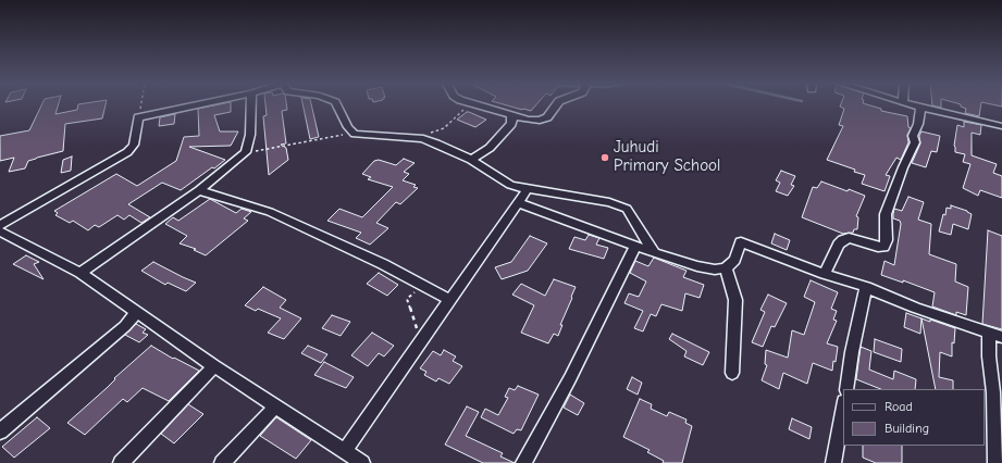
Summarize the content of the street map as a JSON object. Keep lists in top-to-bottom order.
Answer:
{
  "places": ["Juhudi Primary School"],
  "legend": ["Road", "Building"]
}
